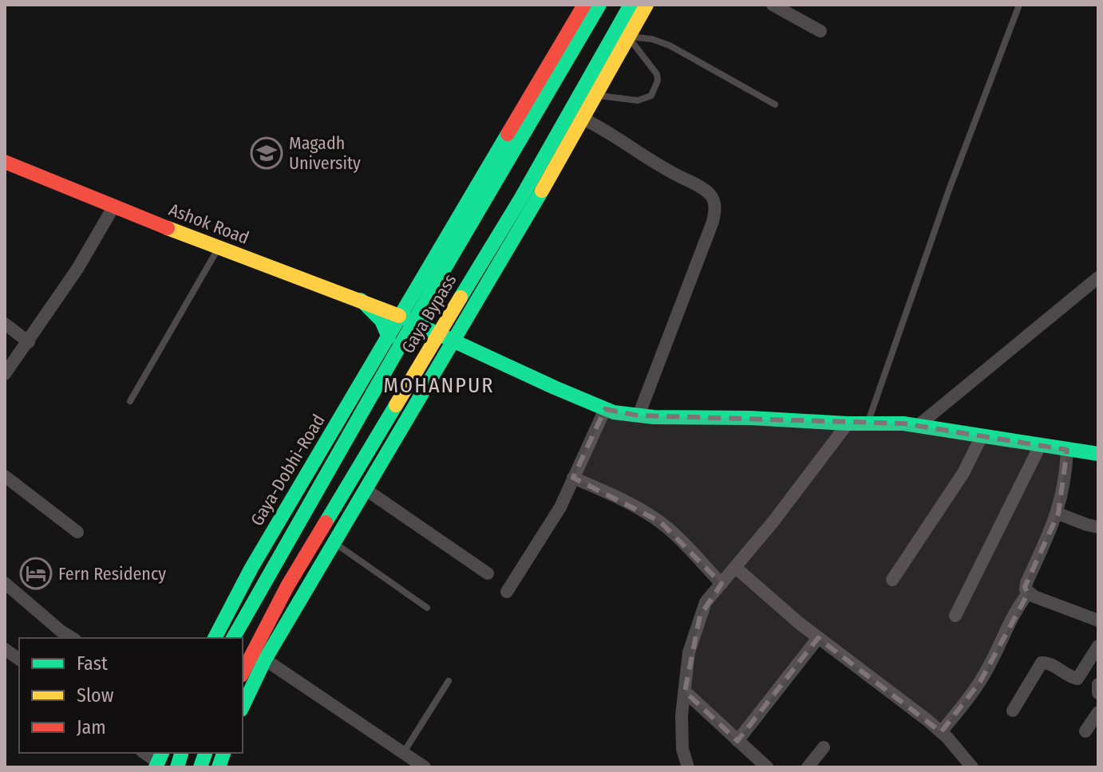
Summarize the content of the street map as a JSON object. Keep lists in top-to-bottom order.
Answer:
{
  "streets": {
    "main road": ["Ashok Road", "Gaya Bypass", "Gaya-Dobhi-Road"]
  },
  "crossings": [
    ["Ashok Road", "Gaya-Dobhi-Road"]
  ],
  "districts": ["MOHANPUR"],
  "places": {
    "school or university": ["Magadh University"],
    "hotel": ["Fern Residency"]
  },
  "legend": ["Fast", "Slow", "Jam"]
}
